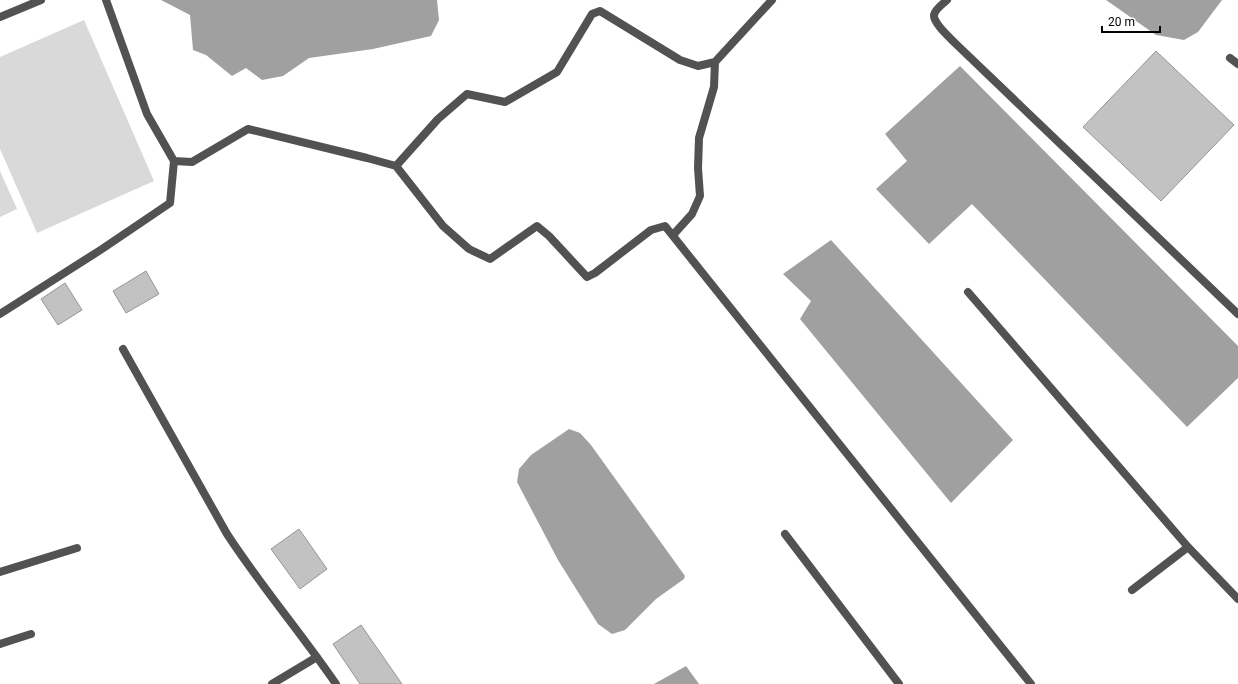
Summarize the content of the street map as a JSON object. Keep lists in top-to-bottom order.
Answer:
{
  "scale_bar": "20 m"
}
